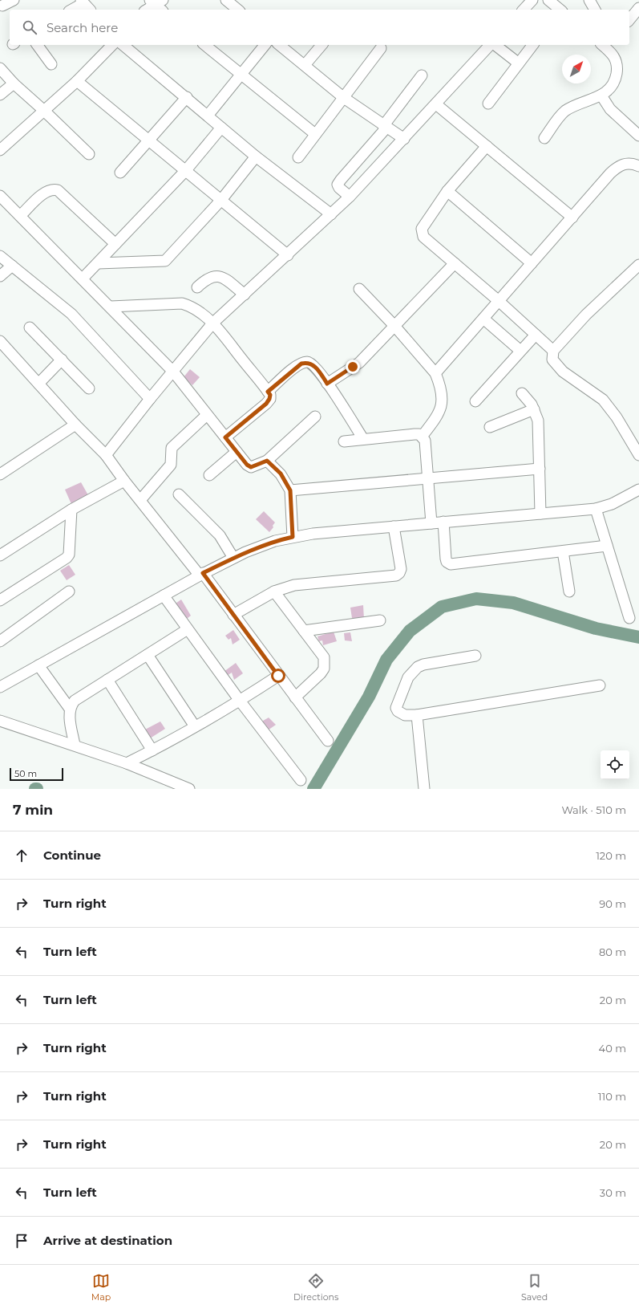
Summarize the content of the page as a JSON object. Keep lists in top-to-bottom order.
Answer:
{
  "scale_bar": "50 m",
  "north": "top right",
  "page": {
    "search": "Search here",
    "scale": "50 m",
    "heading": ["7 min", "Walk · 510 m"],
    "list": [
      ["Continue", "120 m"],
      ["Turn right", "90 m"],
      ["Turn left", "80 m"],
      ["Turn left", "20 m"],
      ["Turn right", "40 m"],
      ["Turn right", "110 m"],
      ["Turn right", "20 m"],
      ["Turn left", "30 m"],
      "Arrive at destination"
    ],
    "nav": ["Map", "Directions", "Saved"]
  }
}
